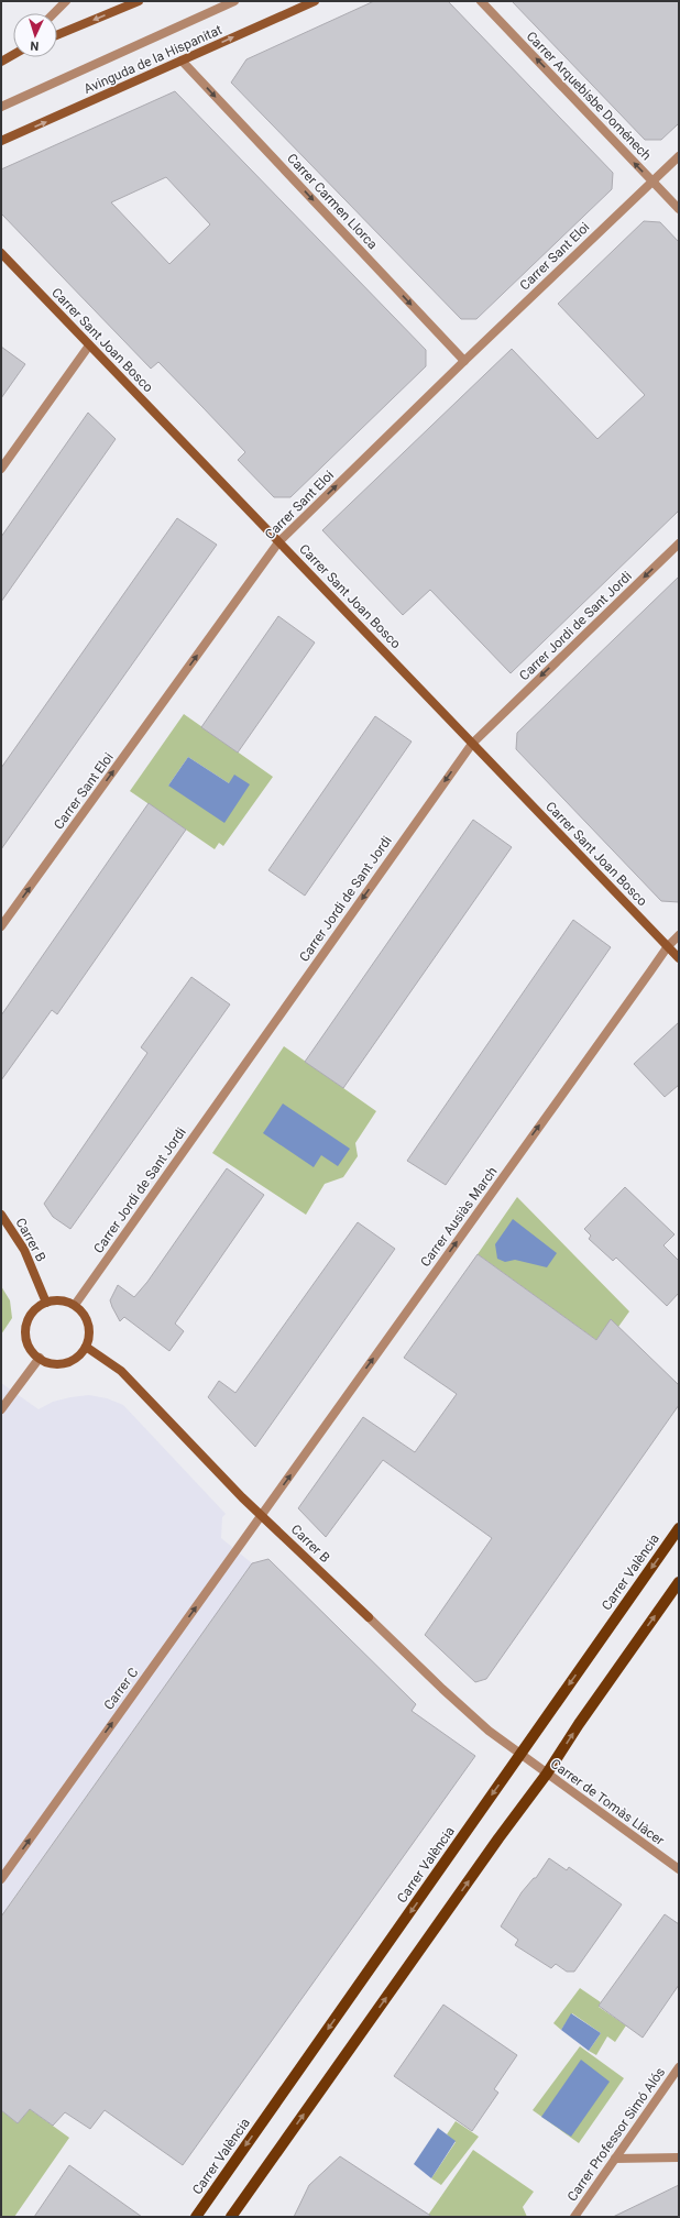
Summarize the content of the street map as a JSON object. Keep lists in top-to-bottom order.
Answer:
{
  "streets": {
    "main road": ["Carrer València"],
    "street": [
      "Avinguda de la Hispanitat",
      "Carrer Arquebisbe Doménech",
      "Carrer Carmen Llorca",
      "Carrer Sant Eloi",
      "Carrer Sant Joan Bosco",
      "Carrer Jordi de Sant Jordi",
      "Carrer Ausiàs March",
      "Carrer B",
      "Carrer C",
      "Carrer de Tomàs Llàcer",
      "Carrer Professor Simó Alós"
    ]
  },
  "crossings": [
    ["Avinguda de la Hispanitat", "Carrer Carmen Llorca"],
    ["Carrer Arquebisbe Doménech", "Carrer Sant Eloi"],
    ["Carrer Carmen Llorca", "Carrer Sant Eloi"],
    ["Carrer Sant Eloi", "Carrer Sant Joan Bosco"],
    ["Carrer Sant Joan Bosco", "Carrer Jordi de Sant Jordi"],
    ["Carrer Sant Joan Bosco", "Carrer Ausiàs March"],
    ["Carrer Jordi de Sant Jordi", "Carrer B"],
    ["Carrer Ausiàs March", "Carrer B"],
    ["Carrer Ausiàs March", "Carrer C"],
    ["Carrer B", "Carrer València"],
    ["Carrer B", "Carrer C"],
    ["Carrer B", "Carrer de Tomàs Llàcer"],
    ["Carrer València", "Carrer de Tomàs Llàcer"]
  ],
  "one_way": [
    "Carrer Arquebisbe Doménech",
    "Carrer Carmen Llorca",
    "Carrer Sant Eloi",
    "Carrer Jordi de Sant Jordi",
    "Carrer Ausiàs March",
    "Carrer C"
  ],
  "north": "bottom"
}
